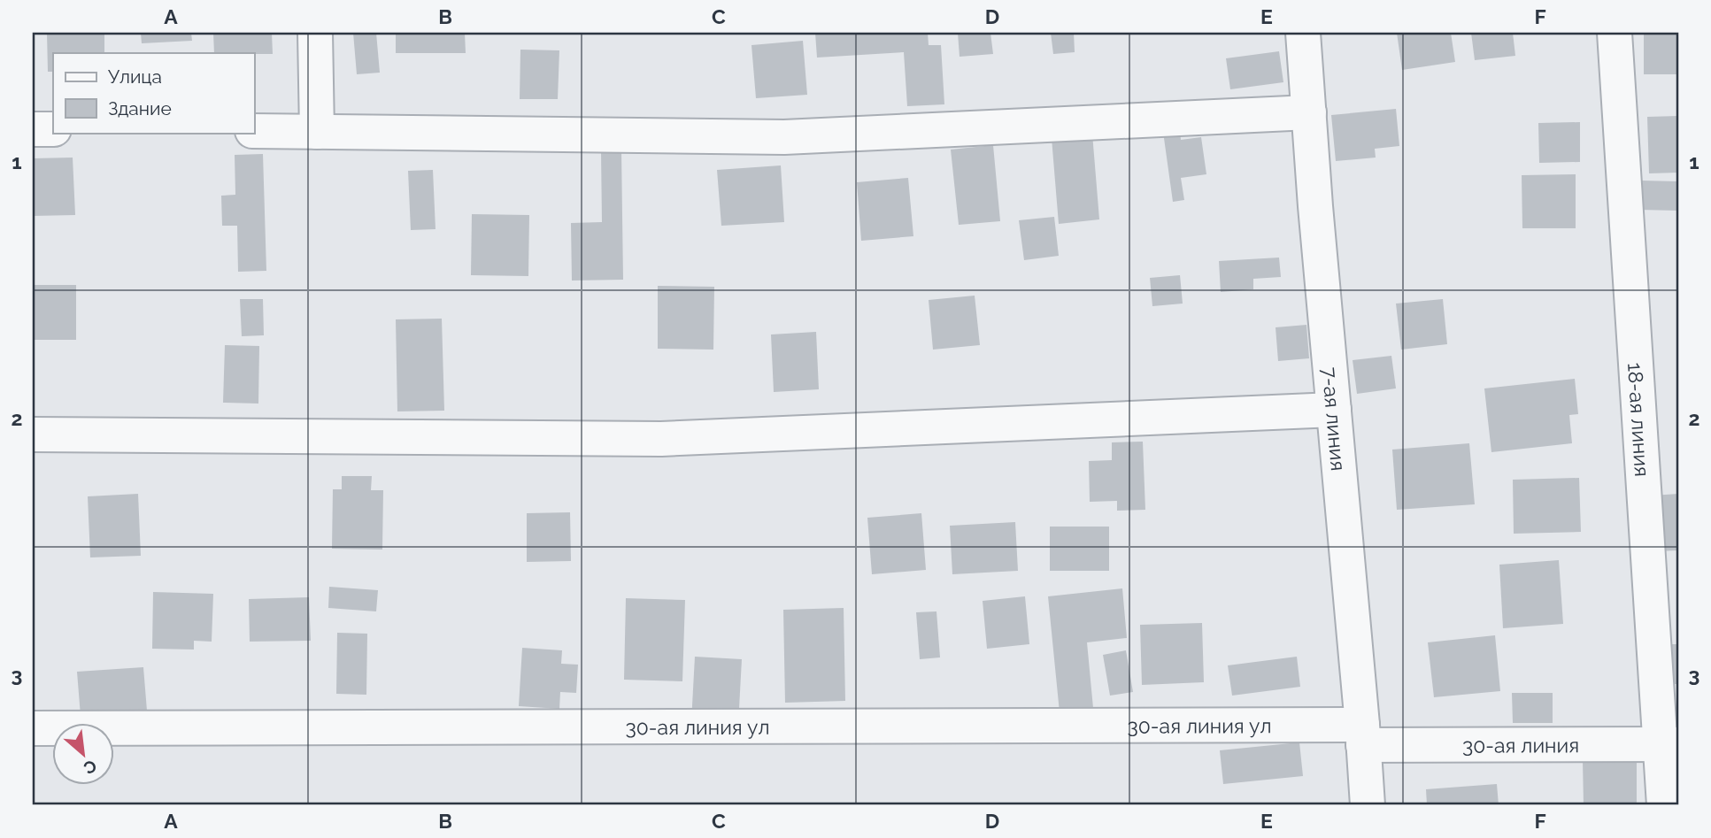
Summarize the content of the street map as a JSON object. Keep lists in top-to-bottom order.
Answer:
{
  "streets": {
    "street": [
      "7-ая линия",
      "18-ая линия",
      "30-ая линия ул",
      "30-ая линия"
    ]
  },
  "crossings": [
    ["7-ая линия", "30-ая линия ул"],
    ["7-ая линия", "30-ая линия"],
    ["18-ая линия", "30-ая линия"],
    ["30-ая линия ул", "30-ая линия"]
  ],
  "legend": ["Улица", "Здание"],
  "north": "bottom right",
  "grid": {
    "columns": [
      "A",
      "B",
      "C",
      "D",
      "E",
      "F"
    ],
    "rows": ["1", "2", "3"]
  }
}
